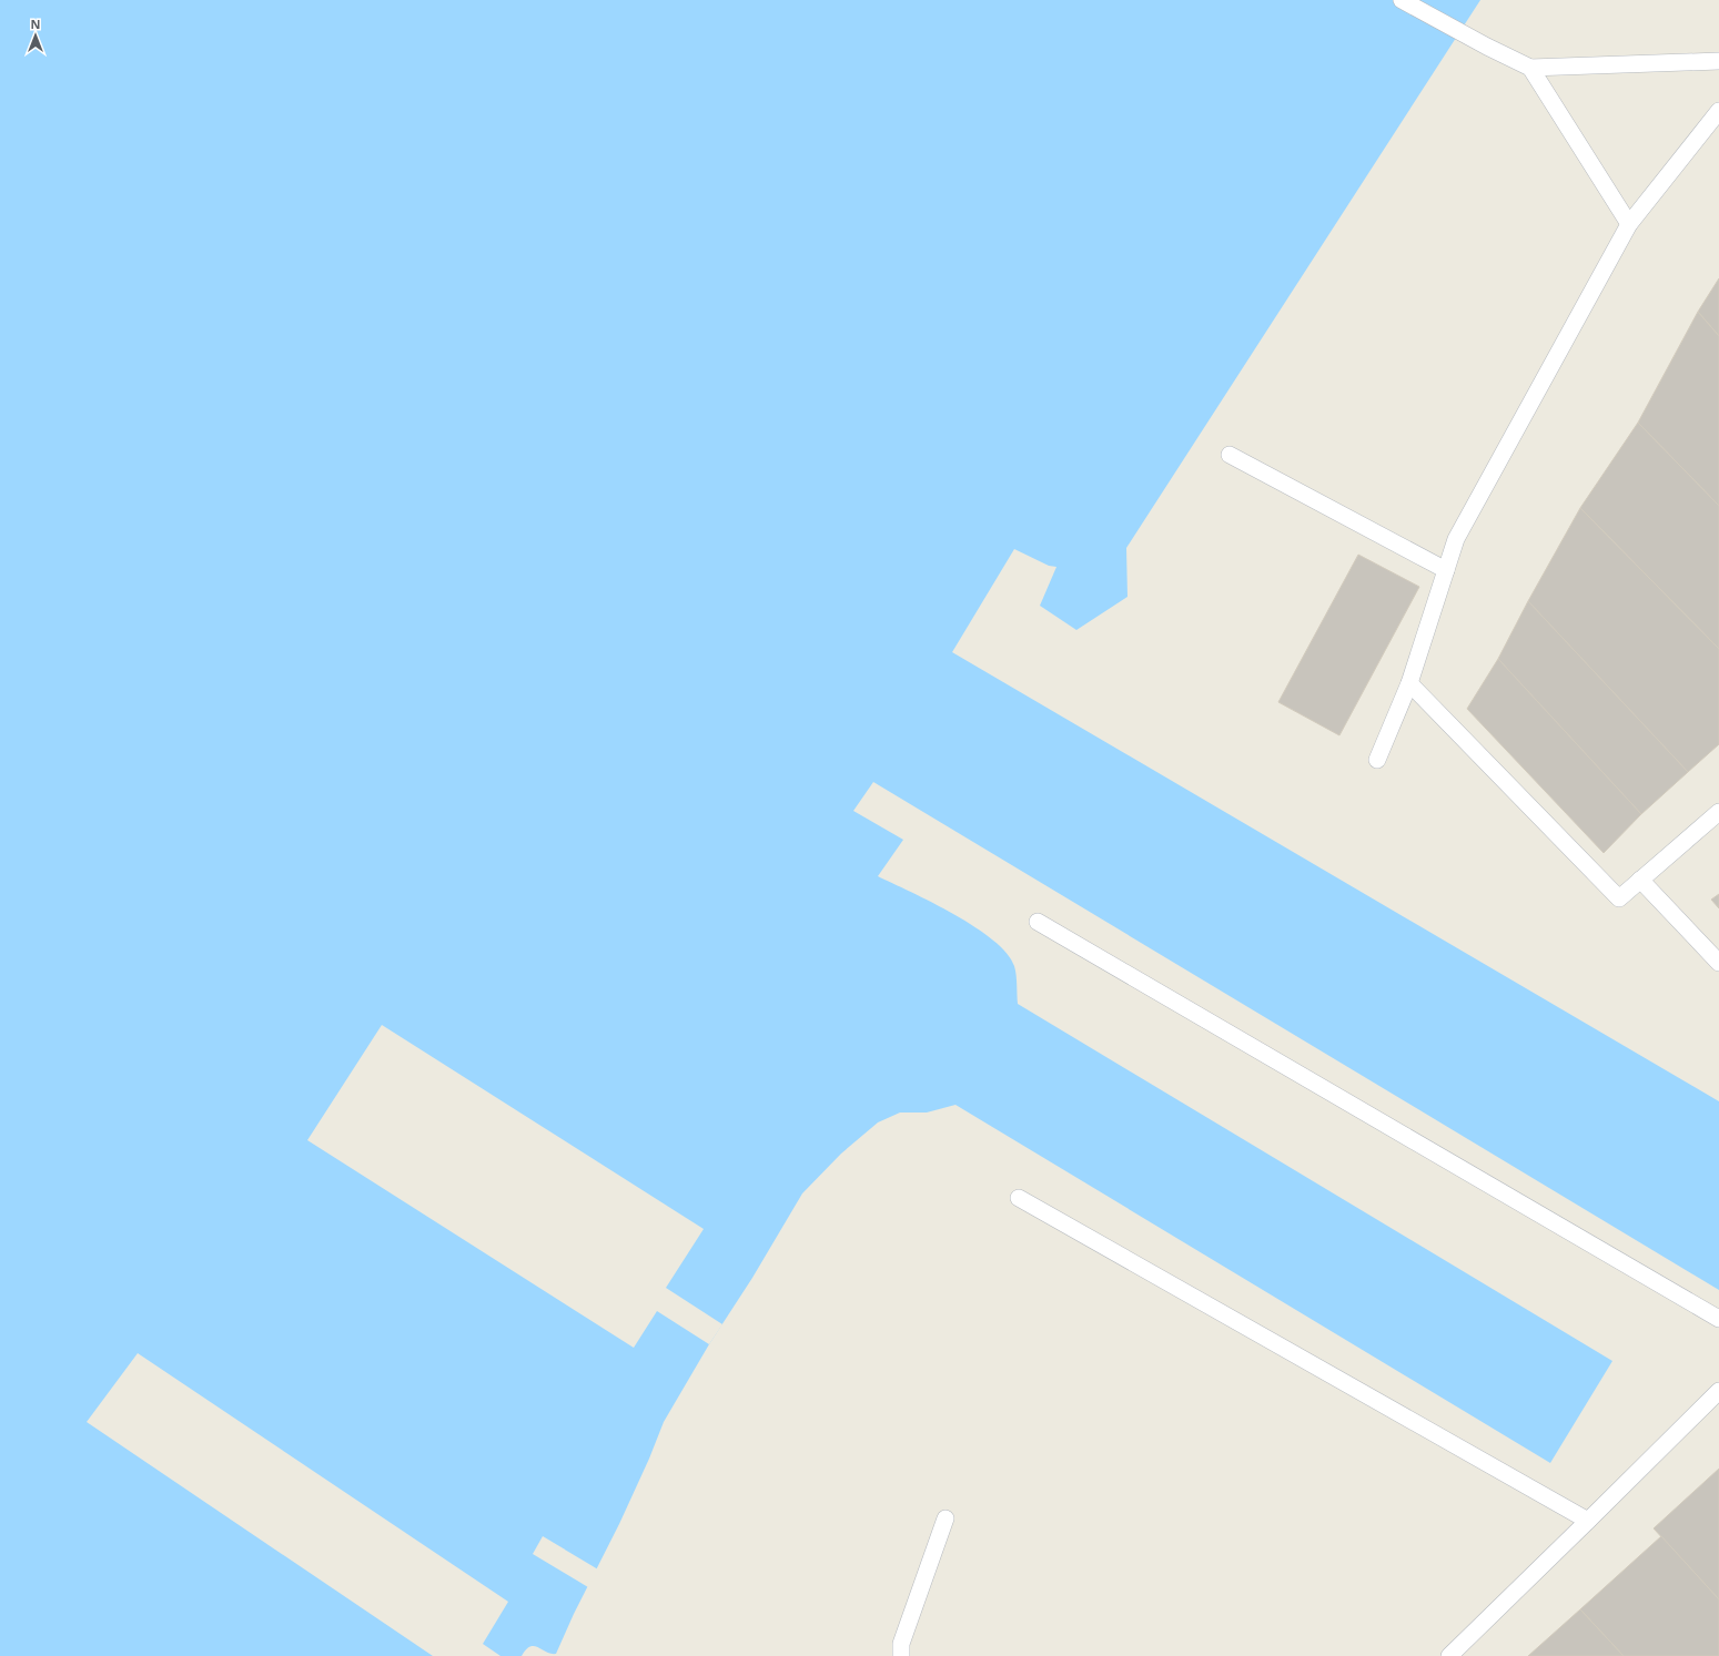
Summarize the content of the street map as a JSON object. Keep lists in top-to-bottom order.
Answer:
{
  "north": "top"
}
